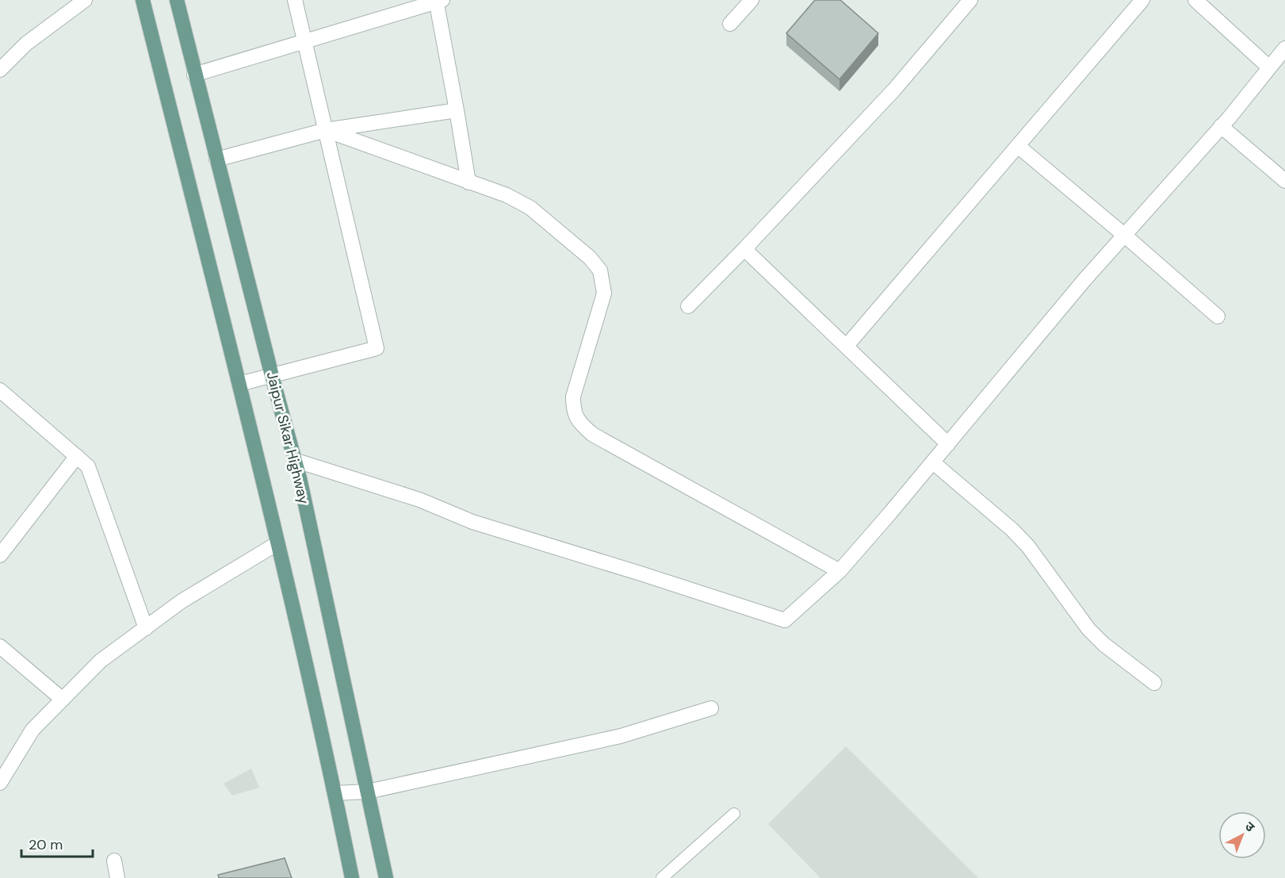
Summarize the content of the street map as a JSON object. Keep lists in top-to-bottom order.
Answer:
{
  "streets": {
    "main road": ["Jaipur Sikar Highway"]
  },
  "scale_bar": "20 m",
  "north": "top right"
}
